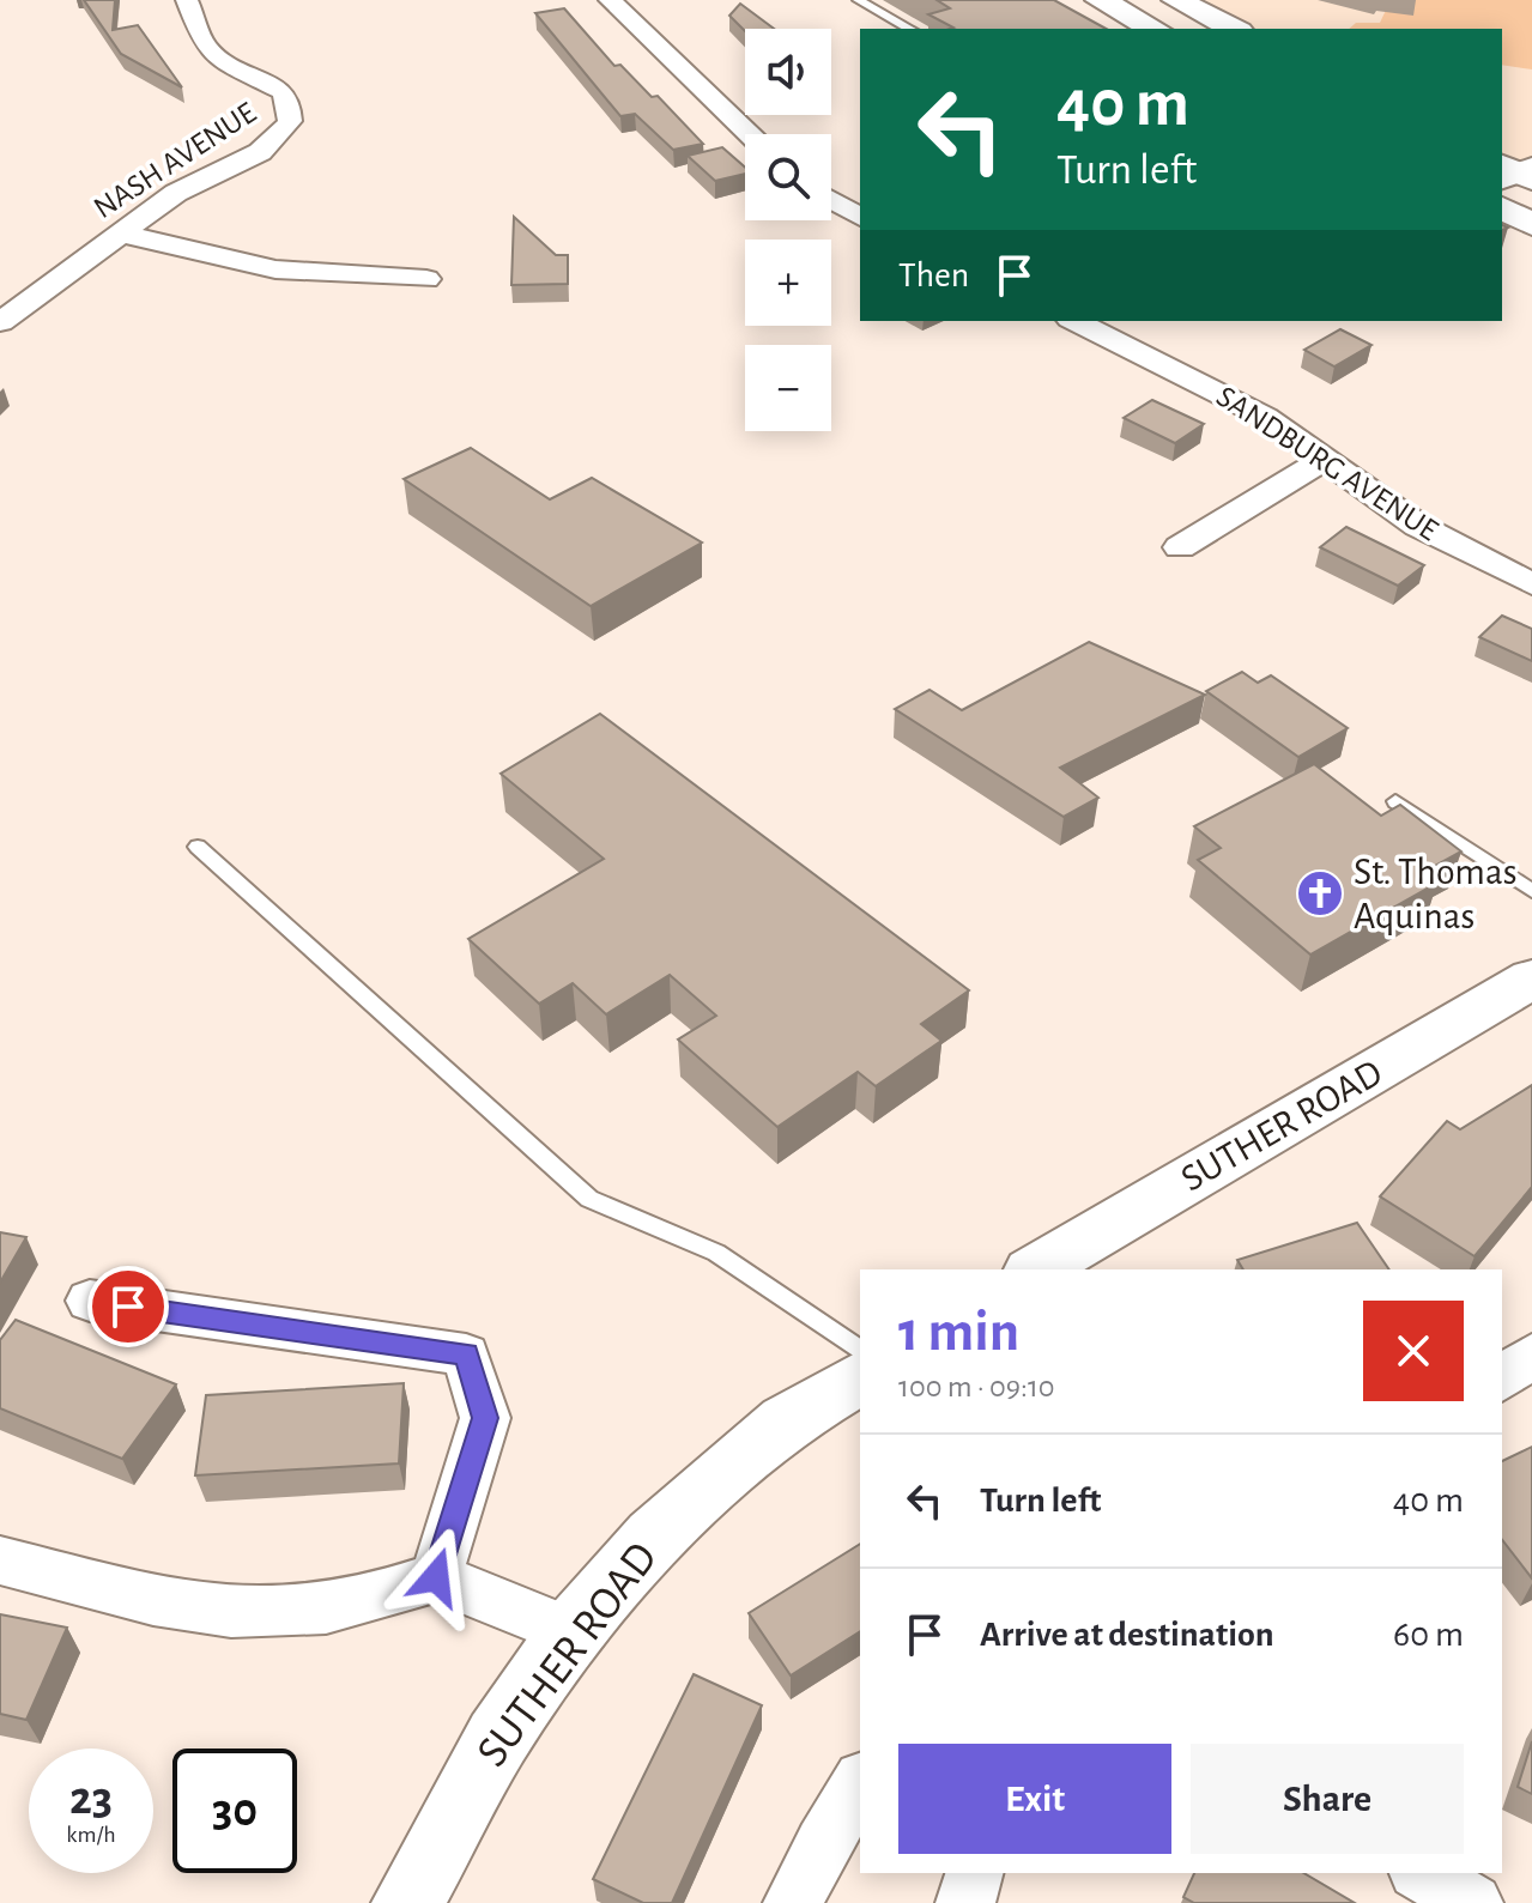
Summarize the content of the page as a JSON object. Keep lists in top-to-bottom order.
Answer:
{
  "streets": {
    "street": ["NASH AVENUE", "SANDBURG AVENUE", "SUTHER ROAD"]
  },
  "places": {
    "church": ["St. Thomas Aquinas"]
  },
  "page": {
    "map_buttons": ["+", "−"],
    "turn": ["40 m", "Turn left"],
    "then": "Then",
    "heading": ["1 min", "100 m · 09:10"],
    "list": [
      {
        "name": "Turn left",
        "value": "40 m"
      },
      {
        "name": "Arrive at destination",
        "value": "60 m"
      }
    ],
    "buttons": ["Exit", "Share"],
    "speed": "23 km/h",
    "limit": "30"
  }
}
